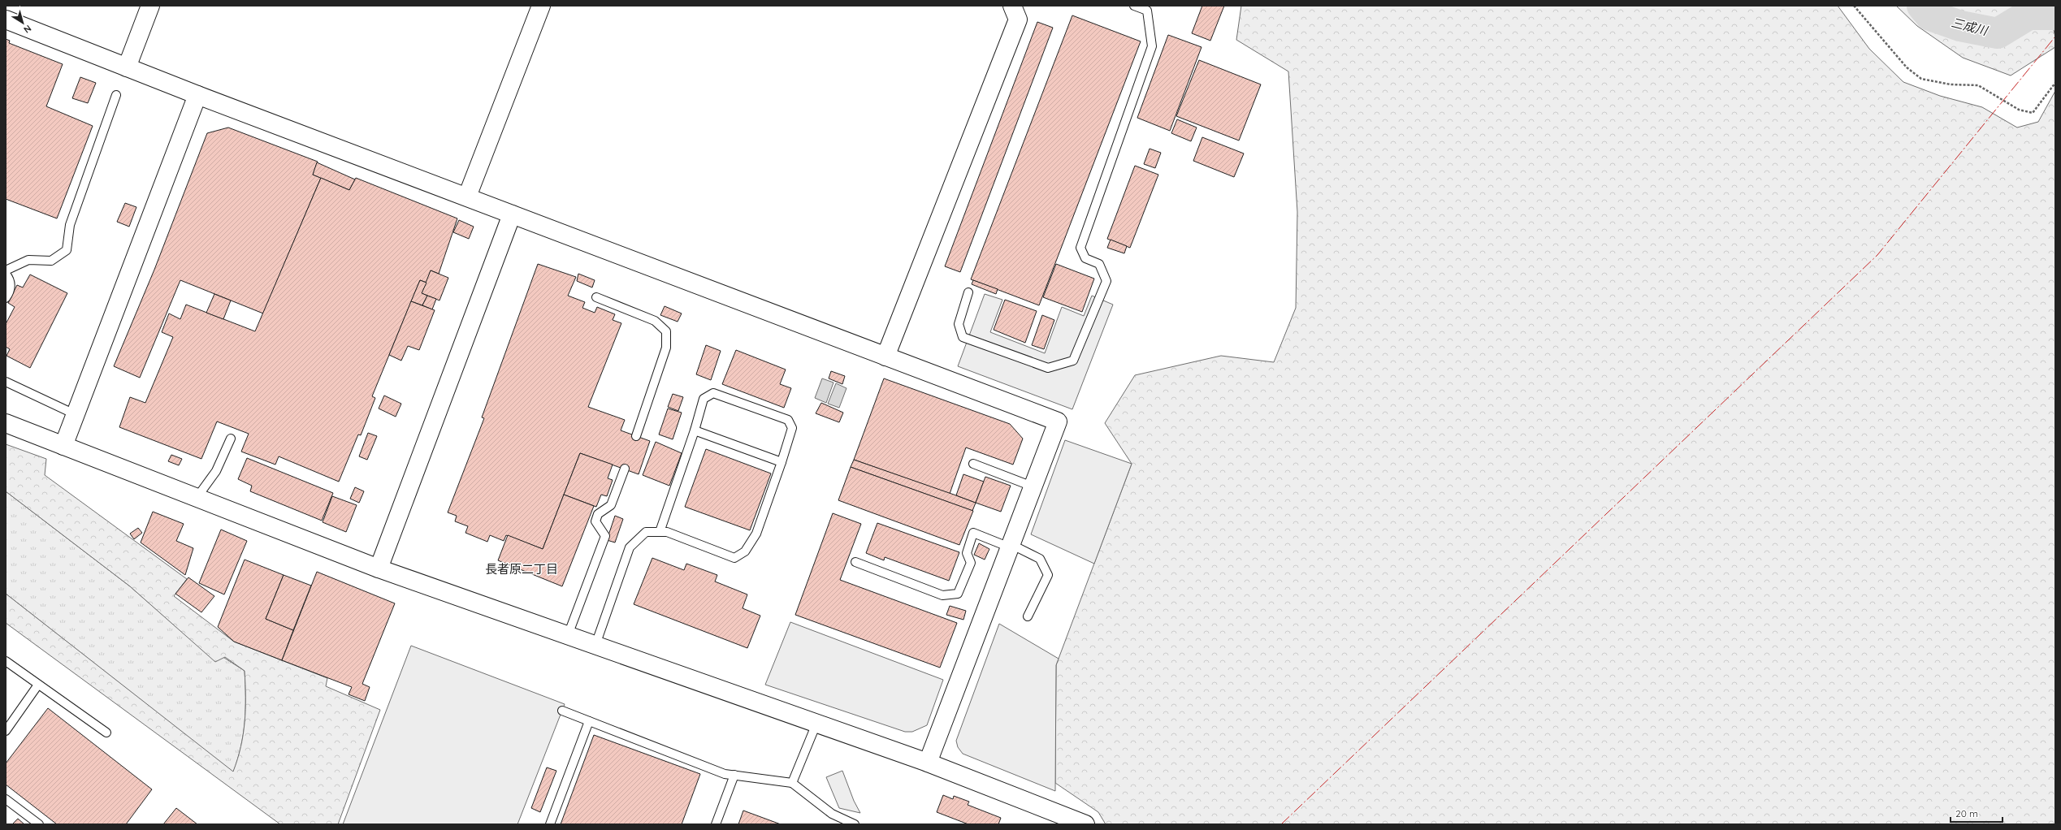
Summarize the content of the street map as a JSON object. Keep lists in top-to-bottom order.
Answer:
{
  "districts": ["長者原二丁目"],
  "water": ["三成川"],
  "scale_bar": "20 m",
  "north": "bottom right"
}
